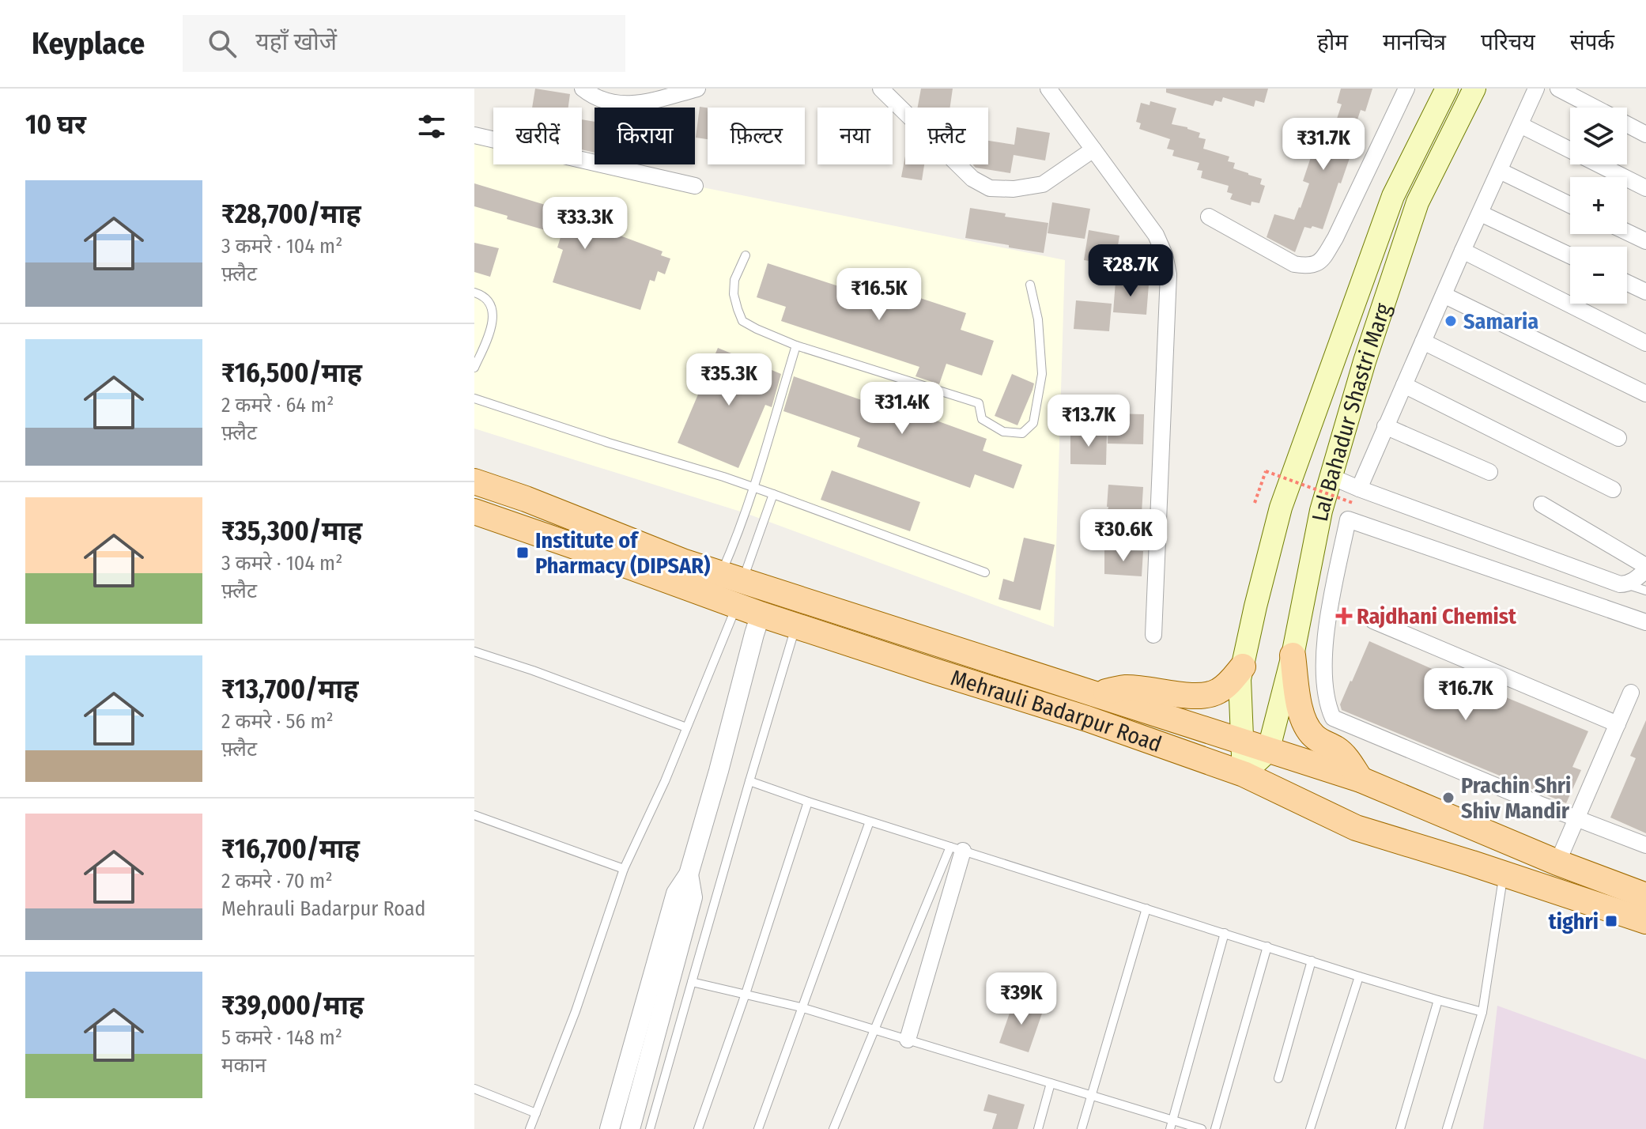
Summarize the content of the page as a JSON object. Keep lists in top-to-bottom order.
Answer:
{
  "streets": {
    "main road": ["Lal Bahadur Shastri Marg", "Mehrauli Badarpur Road"]
  },
  "crossings": [
    ["Lal Bahadur Shastri Marg", "Mehrauli Badarpur Road"]
  ],
  "places": {
    "other": ["Samaria", "Prachin Shri Shiv Mandir"],
    "transit": ["Institute of Pharmacy (DIPSAR)", "tighri"],
    "health": ["Rajdhani Chemist"]
  },
  "page": {
    "header": "Keyplace",
    "search": "यहाँ खोजें",
    "nav": [
      "होम",
      "मानचित्र",
      "परिचय",
      "संपर्क"
    ],
    "heading": "10 घर",
    "map_buttons": ["+", "−"],
    "chip": [
      "खरीदें",
      "किराया",
      "फ़िल्टर",
      "नया",
      "फ़्लैट"
    ],
    "price": [
      "₹31.7K",
      "₹33.3K",
      "₹28.7K",
      "₹16.5K",
      "₹35.3K",
      "₹31.4K",
      "₹13.7K",
      "₹30.6K",
      "₹16.7K",
      "₹39K"
    ],
    "list": [
      {
        "name": "₹28,700/माह",
        "note": "3 कमरे · 104 m² · फ़्लैट"
      },
      {
        "name": "₹16,500/माह",
        "note": "2 कमरे · 64 m² · फ़्लैट"
      },
      {
        "name": "₹35,300/माह",
        "note": "3 कमरे · 104 m² · फ़्लैट"
      },
      {
        "name": "₹13,700/माह",
        "note": "2 कमरे · 56 m² · फ़्लैट"
      },
      {
        "name": "₹16,700/माह",
        "note": "2 कमरे · 70 m² · Mehrauli Badarpur Road"
      },
      {
        "name": "₹39,000/माह",
        "note": "5 कमरे · 148 m² · मकान"
      }
    ]
  }
}
